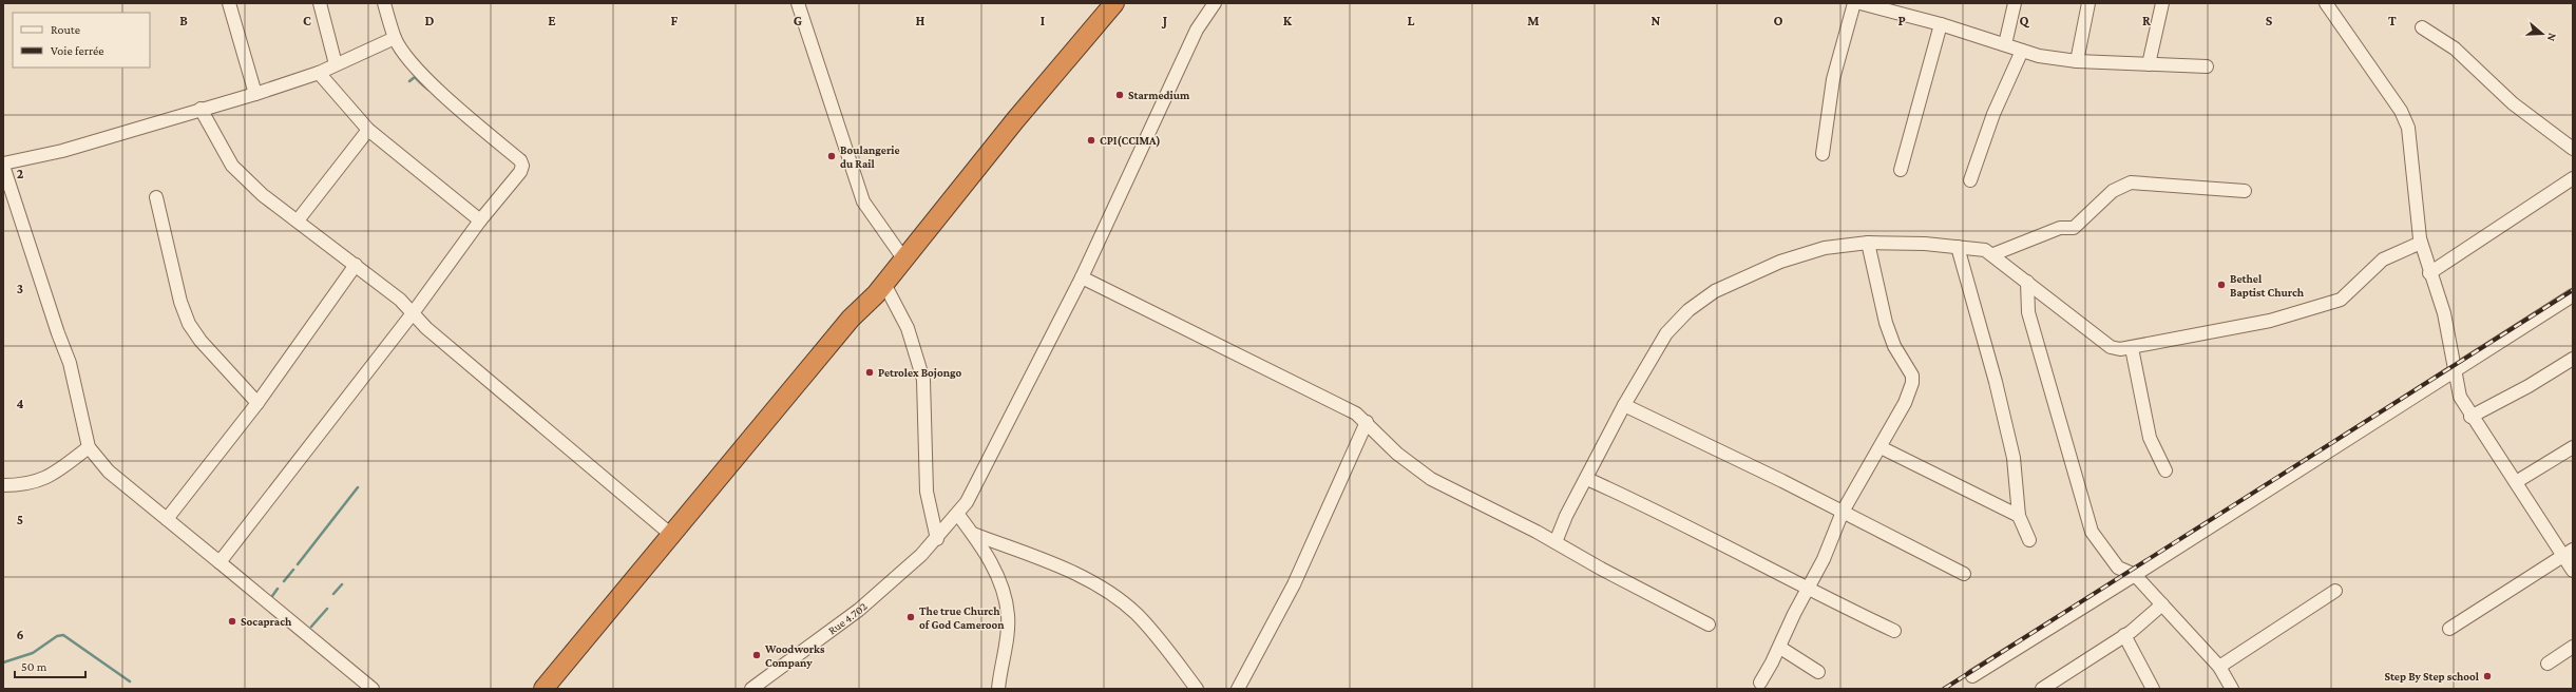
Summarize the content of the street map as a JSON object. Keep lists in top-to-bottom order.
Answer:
{
  "streets": {
    "street": ["Rue 4.702"]
  },
  "places": [
    "Starmedium",
    "CPI(CCIMA)",
    "Boulangerie du Rail",
    "Bethel Baptist Church",
    "Petrolex Bojongo",
    "The true Church of God Cameroon",
    "Socaprach",
    "Woodworks Company",
    "Step By Step school"
  ],
  "legend": ["Route", "Voie ferrée"],
  "scale_bar": "50 m",
  "north": "right",
  "grid": {
    "columns": [
      "B",
      "C",
      "D",
      "E",
      "F",
      "G",
      "H",
      "I",
      "J",
      "K",
      "L",
      "M",
      "N",
      "O",
      "P",
      "Q",
      "R",
      "S",
      "T"
    ],
    "rows": [
      "2",
      "3",
      "4",
      "5",
      "6"
    ]
  }
}
